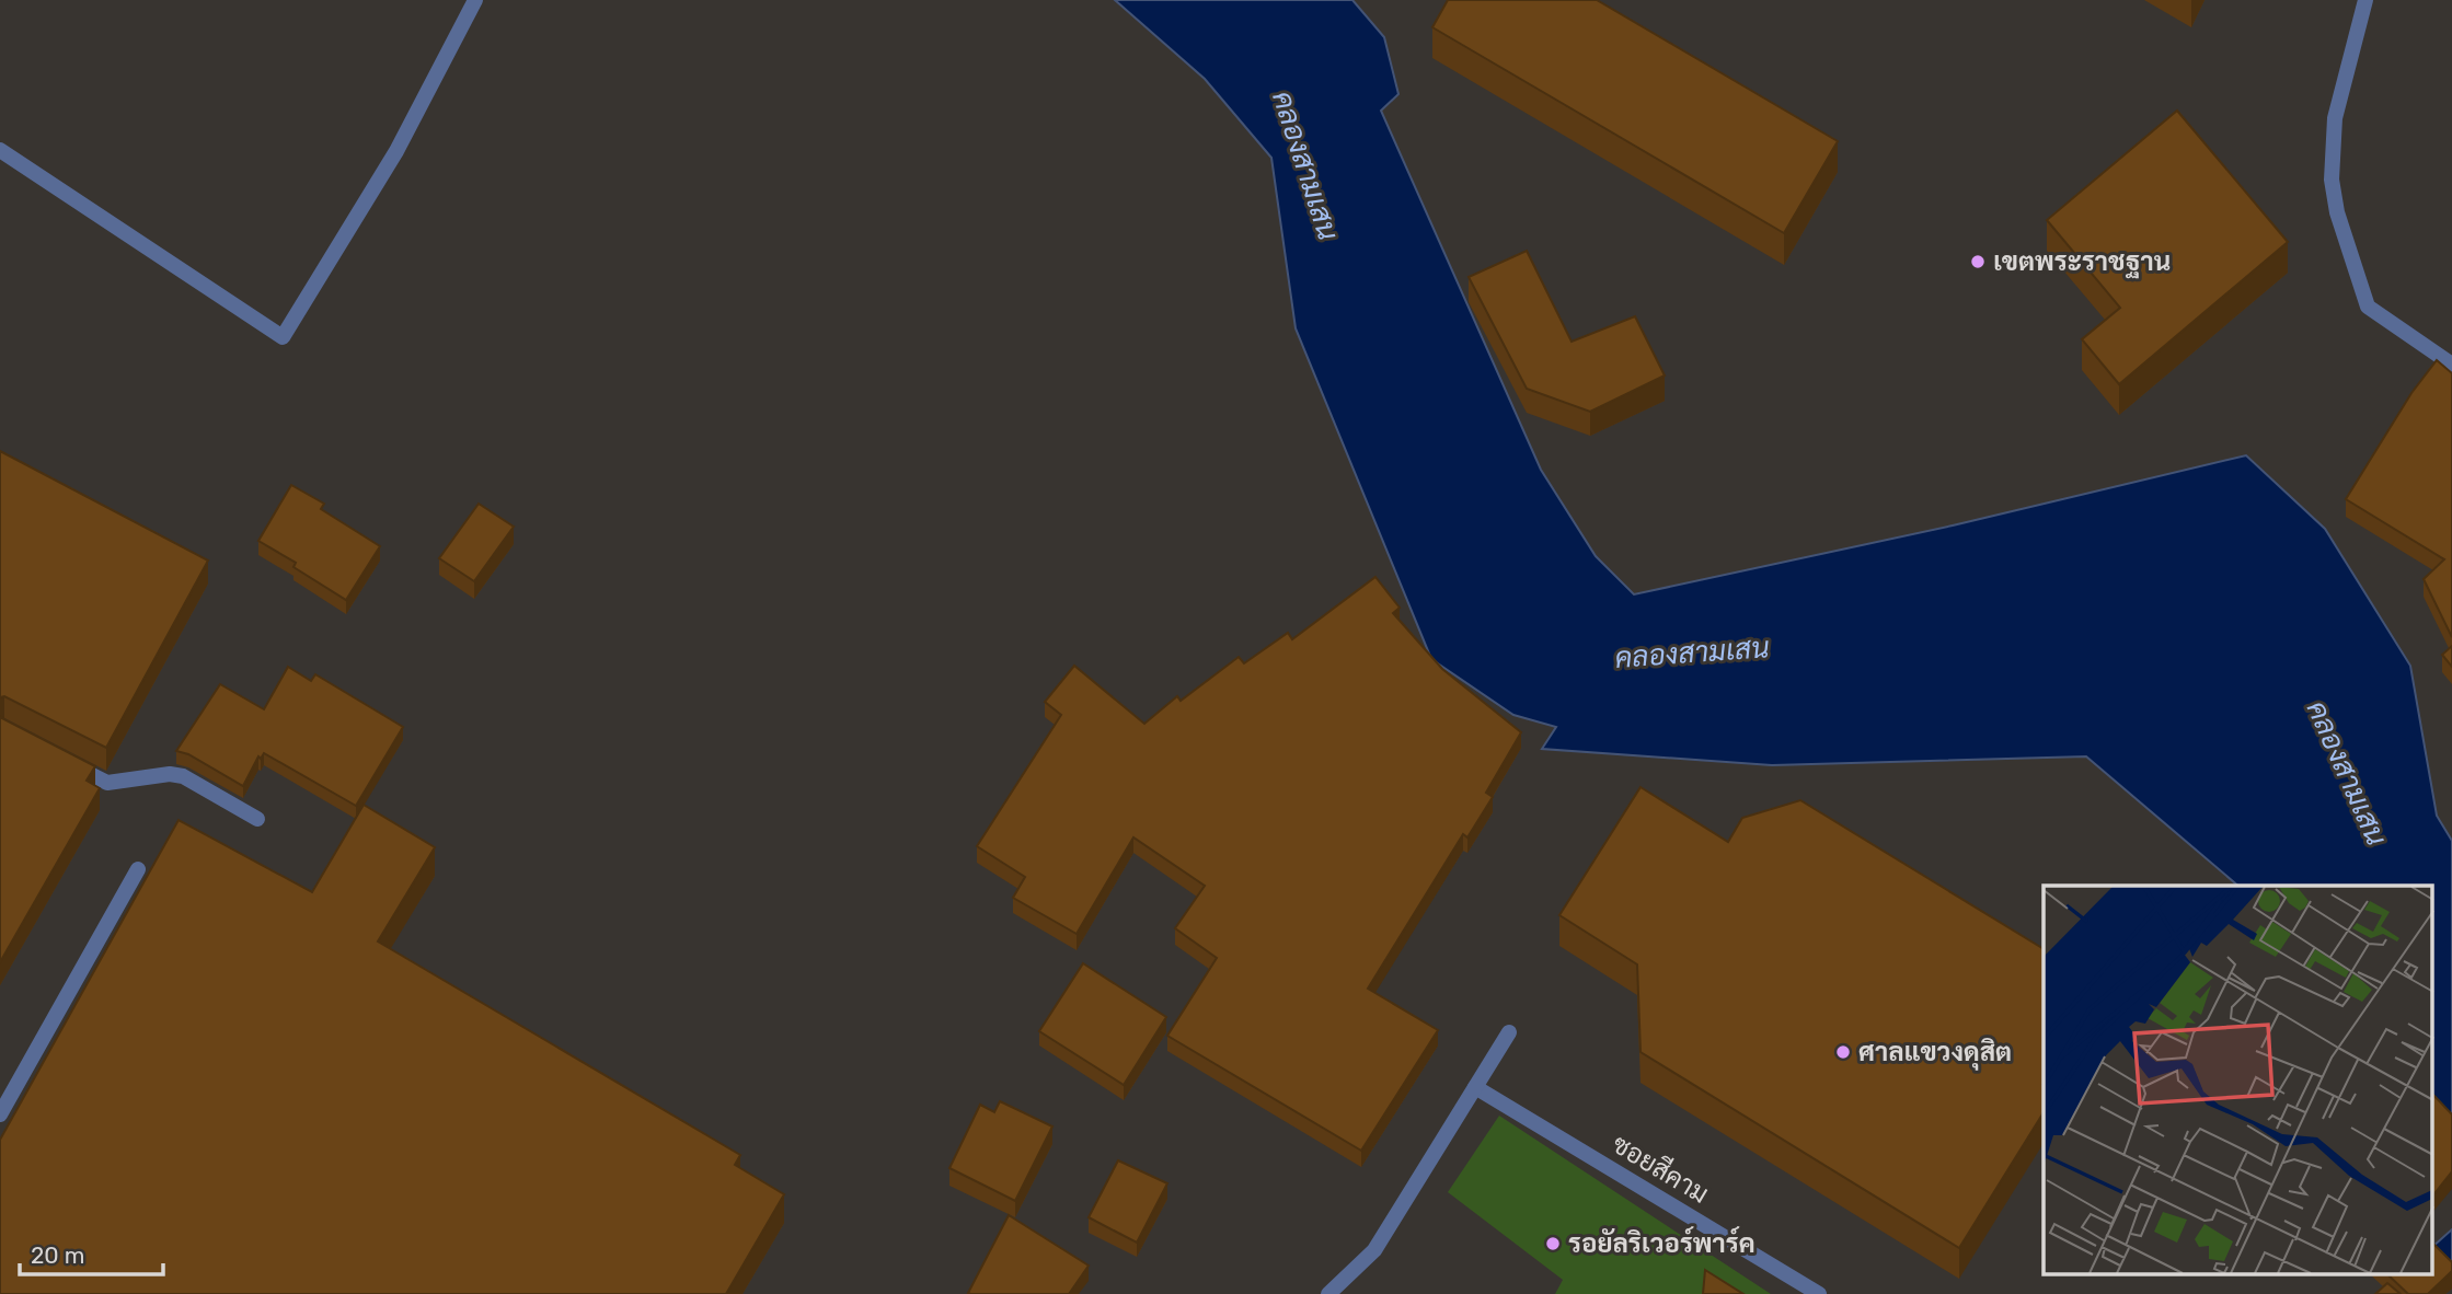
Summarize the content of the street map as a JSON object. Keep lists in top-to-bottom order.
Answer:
{
  "streets": {
    "street": ["ซอยสีคาม"]
  },
  "water": ["คลองสามเสน"],
  "places": ["เขตพระราชฐาน", "ศาลแขวงดุสิต", "รอยัลริเวอร์พาร์ค"],
  "scale_bar": "20 m"
}
